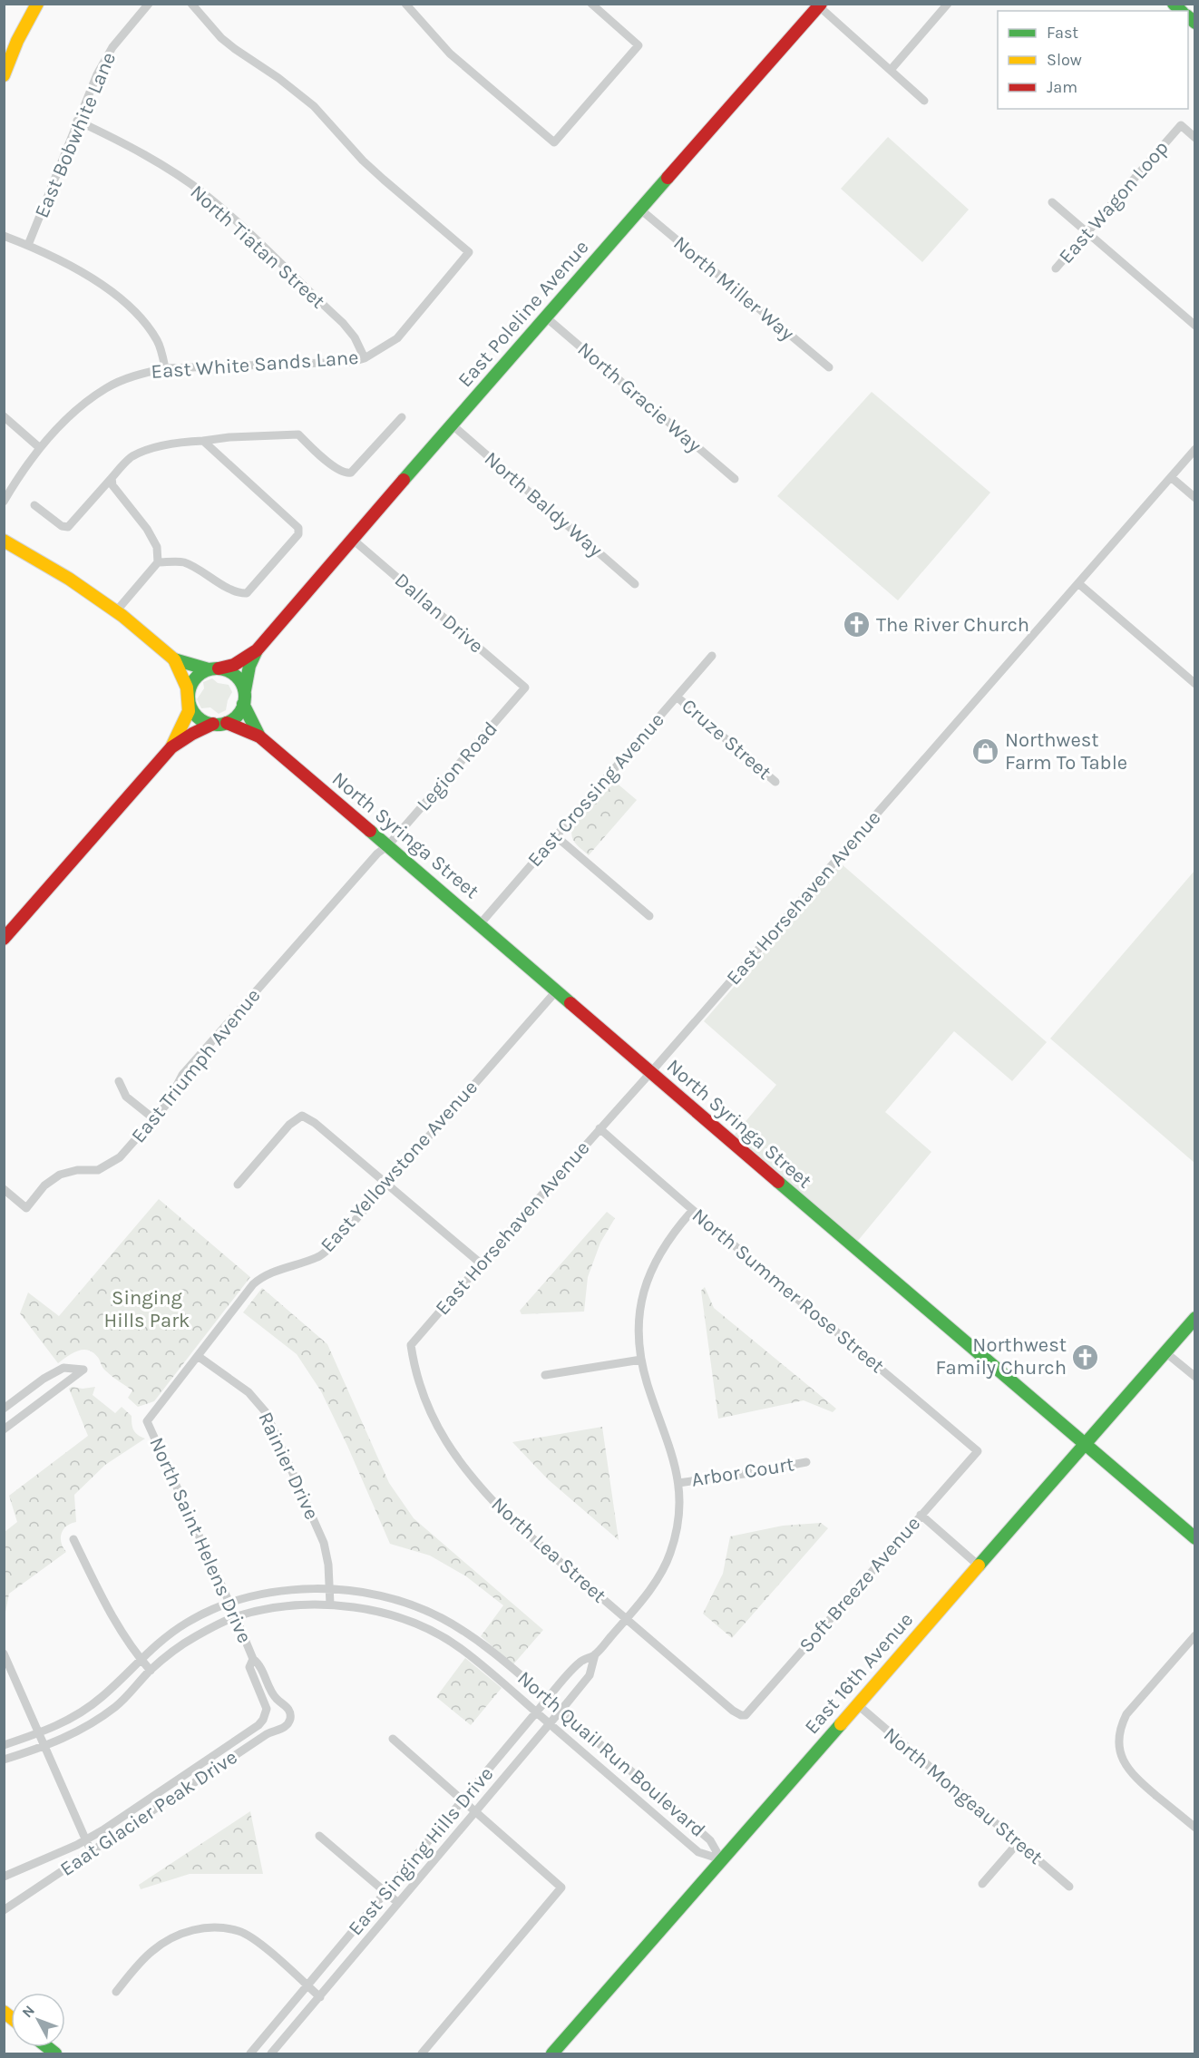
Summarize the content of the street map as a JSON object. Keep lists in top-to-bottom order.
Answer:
{
  "streets": {
    "street": [
      "East Bobwhite Lane",
      "East Wagon Loop",
      "North Tiatan Street",
      "North Miller Way",
      "East Poleline Avenue",
      "East White Sands Lane",
      "North Gracie Way",
      "North Baldy Way",
      "Dallan Drive",
      "Cruze Street",
      "Legion Road",
      "East Crossing Avenue",
      "North Syringa Street",
      "East Horsehaven Avenue",
      "East Triumph Avenue",
      "East Yellowstone Avenue",
      "North Summer Rose Street",
      "Rainier Drive",
      "Arbor Court",
      "North Saint Helens Drive",
      "North Lea Street",
      "Soft Breeze Avenue",
      "East 16th Avenue",
      "North Quail Run Boulevard",
      "North Mongeau Street",
      "Eaat Glacier Peak Drive",
      "East Singing Hills Drive"
    ]
  },
  "crossings": [
    ["East Bobwhite Lane", "North Tiatan Street"],
    ["North Tiatan Street", "East White Sands Lane"],
    ["North Miller Way", "East Poleline Avenue"],
    ["East Poleline Avenue", "North Gracie Way"],
    ["East Poleline Avenue", "North Baldy Way"],
    ["East Poleline Avenue", "Dallan Drive"],
    ["East Poleline Avenue", "North Syringa Street"],
    ["Dallan Drive", "Legion Road"],
    ["Cruze Street", "East Crossing Avenue"],
    ["Legion Road", "North Syringa Street"],
    ["Legion Road", "East Triumph Avenue"],
    ["East Crossing Avenue", "North Syringa Street"],
    ["North Syringa Street", "East Horsehaven Avenue"],
    ["North Syringa Street", "East Triumph Avenue"],
    ["North Syringa Street", "East Yellowstone Avenue"],
    ["North Syringa Street", "East 16th Avenue"],
    ["East Horsehaven Avenue", "North Summer Rose Street"],
    ["East Horsehaven Avenue", "North Lea Street"],
    ["East Yellowstone Avenue", "Rainier Drive"],
    ["East Yellowstone Avenue", "North Saint Helens Drive"],
    ["North Summer Rose Street", "Soft Breeze Avenue"],
    ["North Summer Rose Street", "East Singing Hills Drive"],
    ["Rainier Drive", "North Quail Run Boulevard"],
    ["Arbor Court", "East Singing Hills Drive"],
    ["North Saint Helens Drive", "North Quail Run Boulevard"],
    ["North Saint Helens Drive", "Eaat Glacier Peak Drive"],
    ["North Lea Street", "Soft Breeze Avenue"],
    ["North Lea Street", "East Singing Hills Drive"],
    ["East 16th Avenue", "North Quail Run Boulevard"],
    ["East 16th Avenue", "North Mongeau Street"],
    ["North Quail Run Boulevard", "East Singing Hills Drive"]
  ],
  "parks": ["Singing Hills Park"],
  "places": {
    "church": ["The River Church", "Northwest Family Church"],
    "shop": ["Northwest Farm To Table"]
  },
  "legend": ["Fast", "Slow", "Jam"],
  "north": "top left"
}
